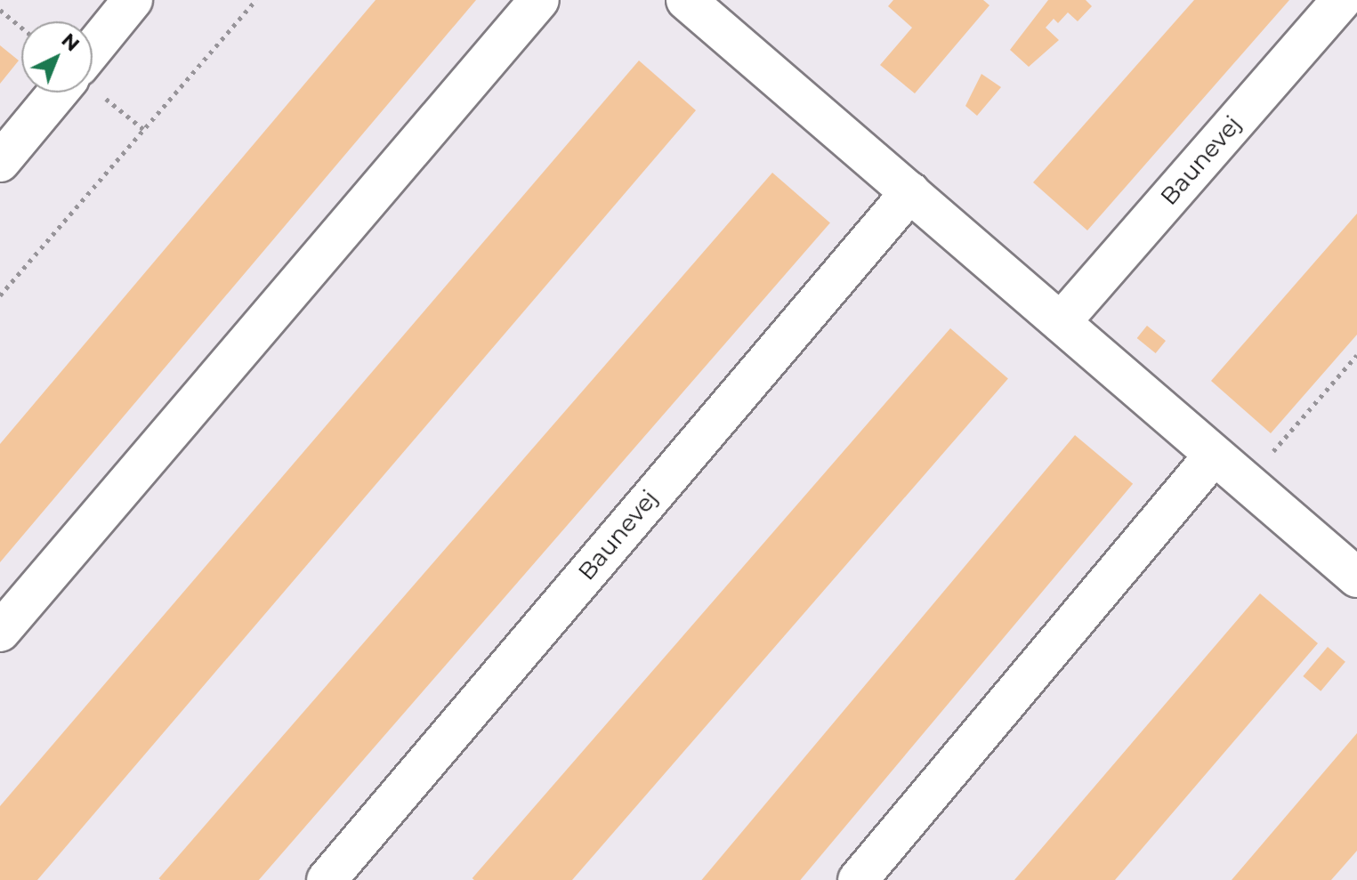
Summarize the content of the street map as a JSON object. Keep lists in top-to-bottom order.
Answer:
{
  "streets": {
    "street": ["Baunevej"]
  },
  "north": "top right"
}
